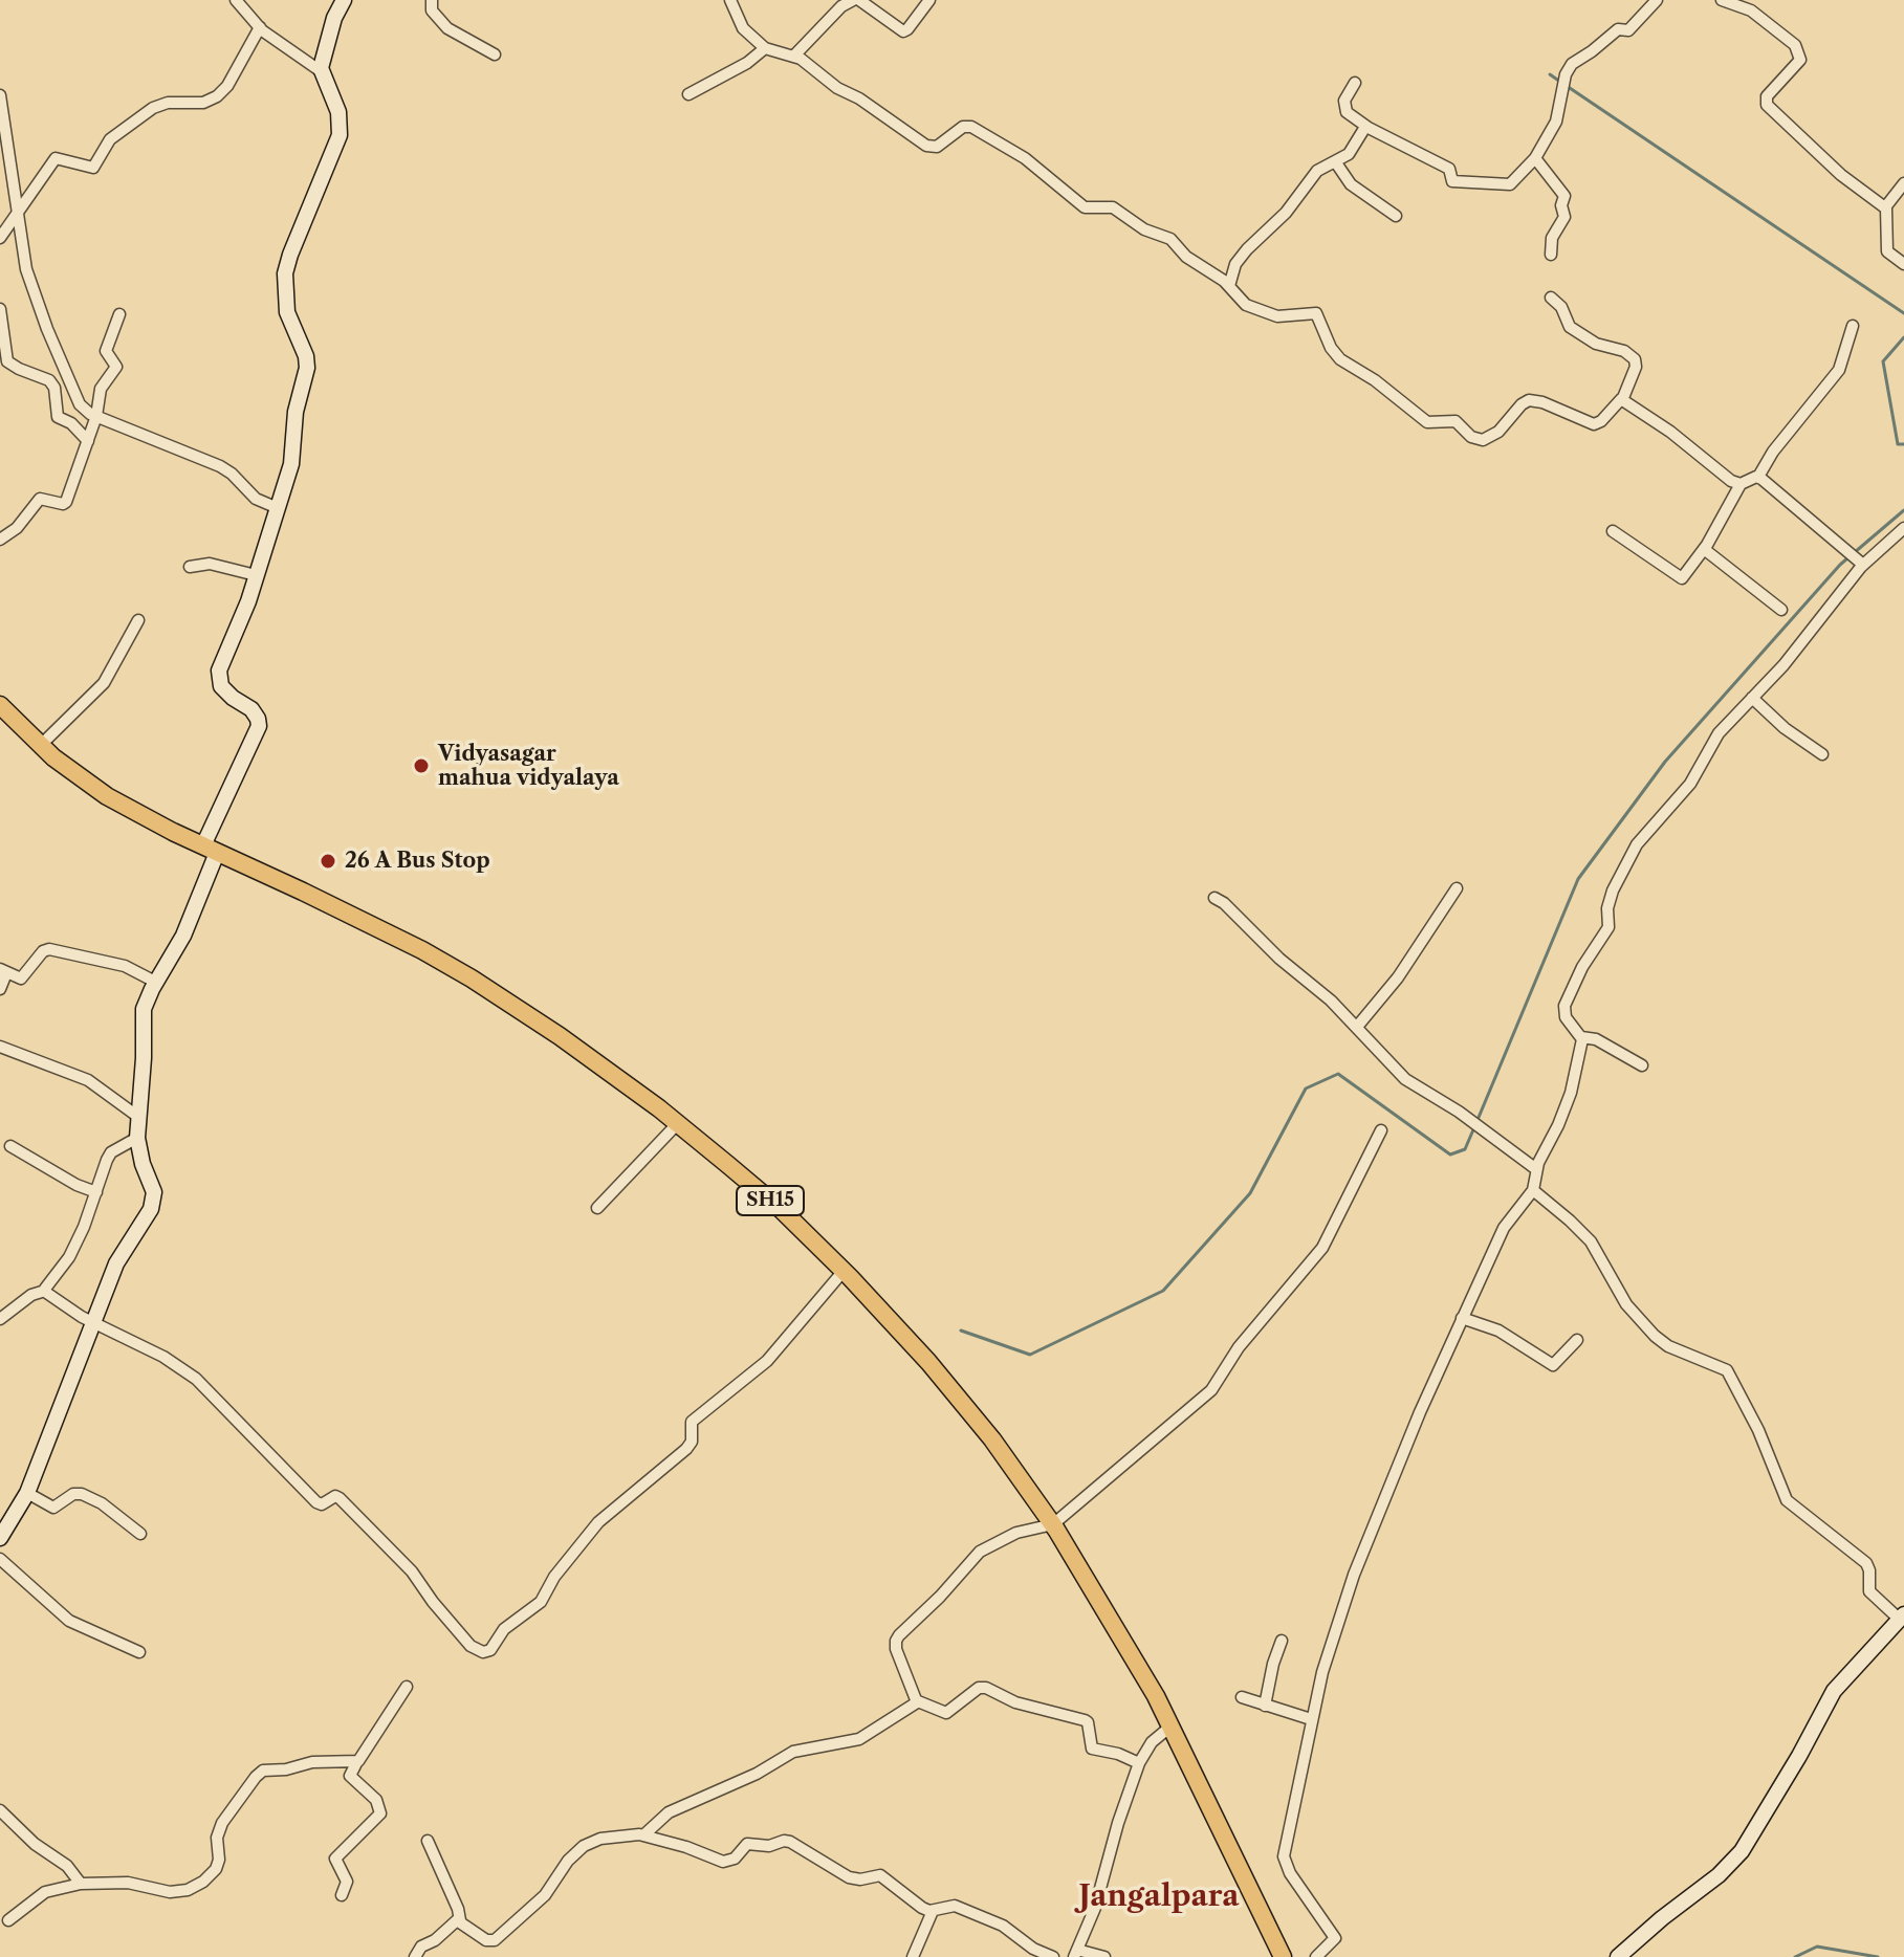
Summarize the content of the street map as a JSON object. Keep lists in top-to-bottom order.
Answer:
{
  "streets": {
    "main road": ["SH15"]
  },
  "districts": ["Jangalpara"],
  "places": ["Vidyasagar mahua vidyalaya", "26 A Bus Stop"]
}
